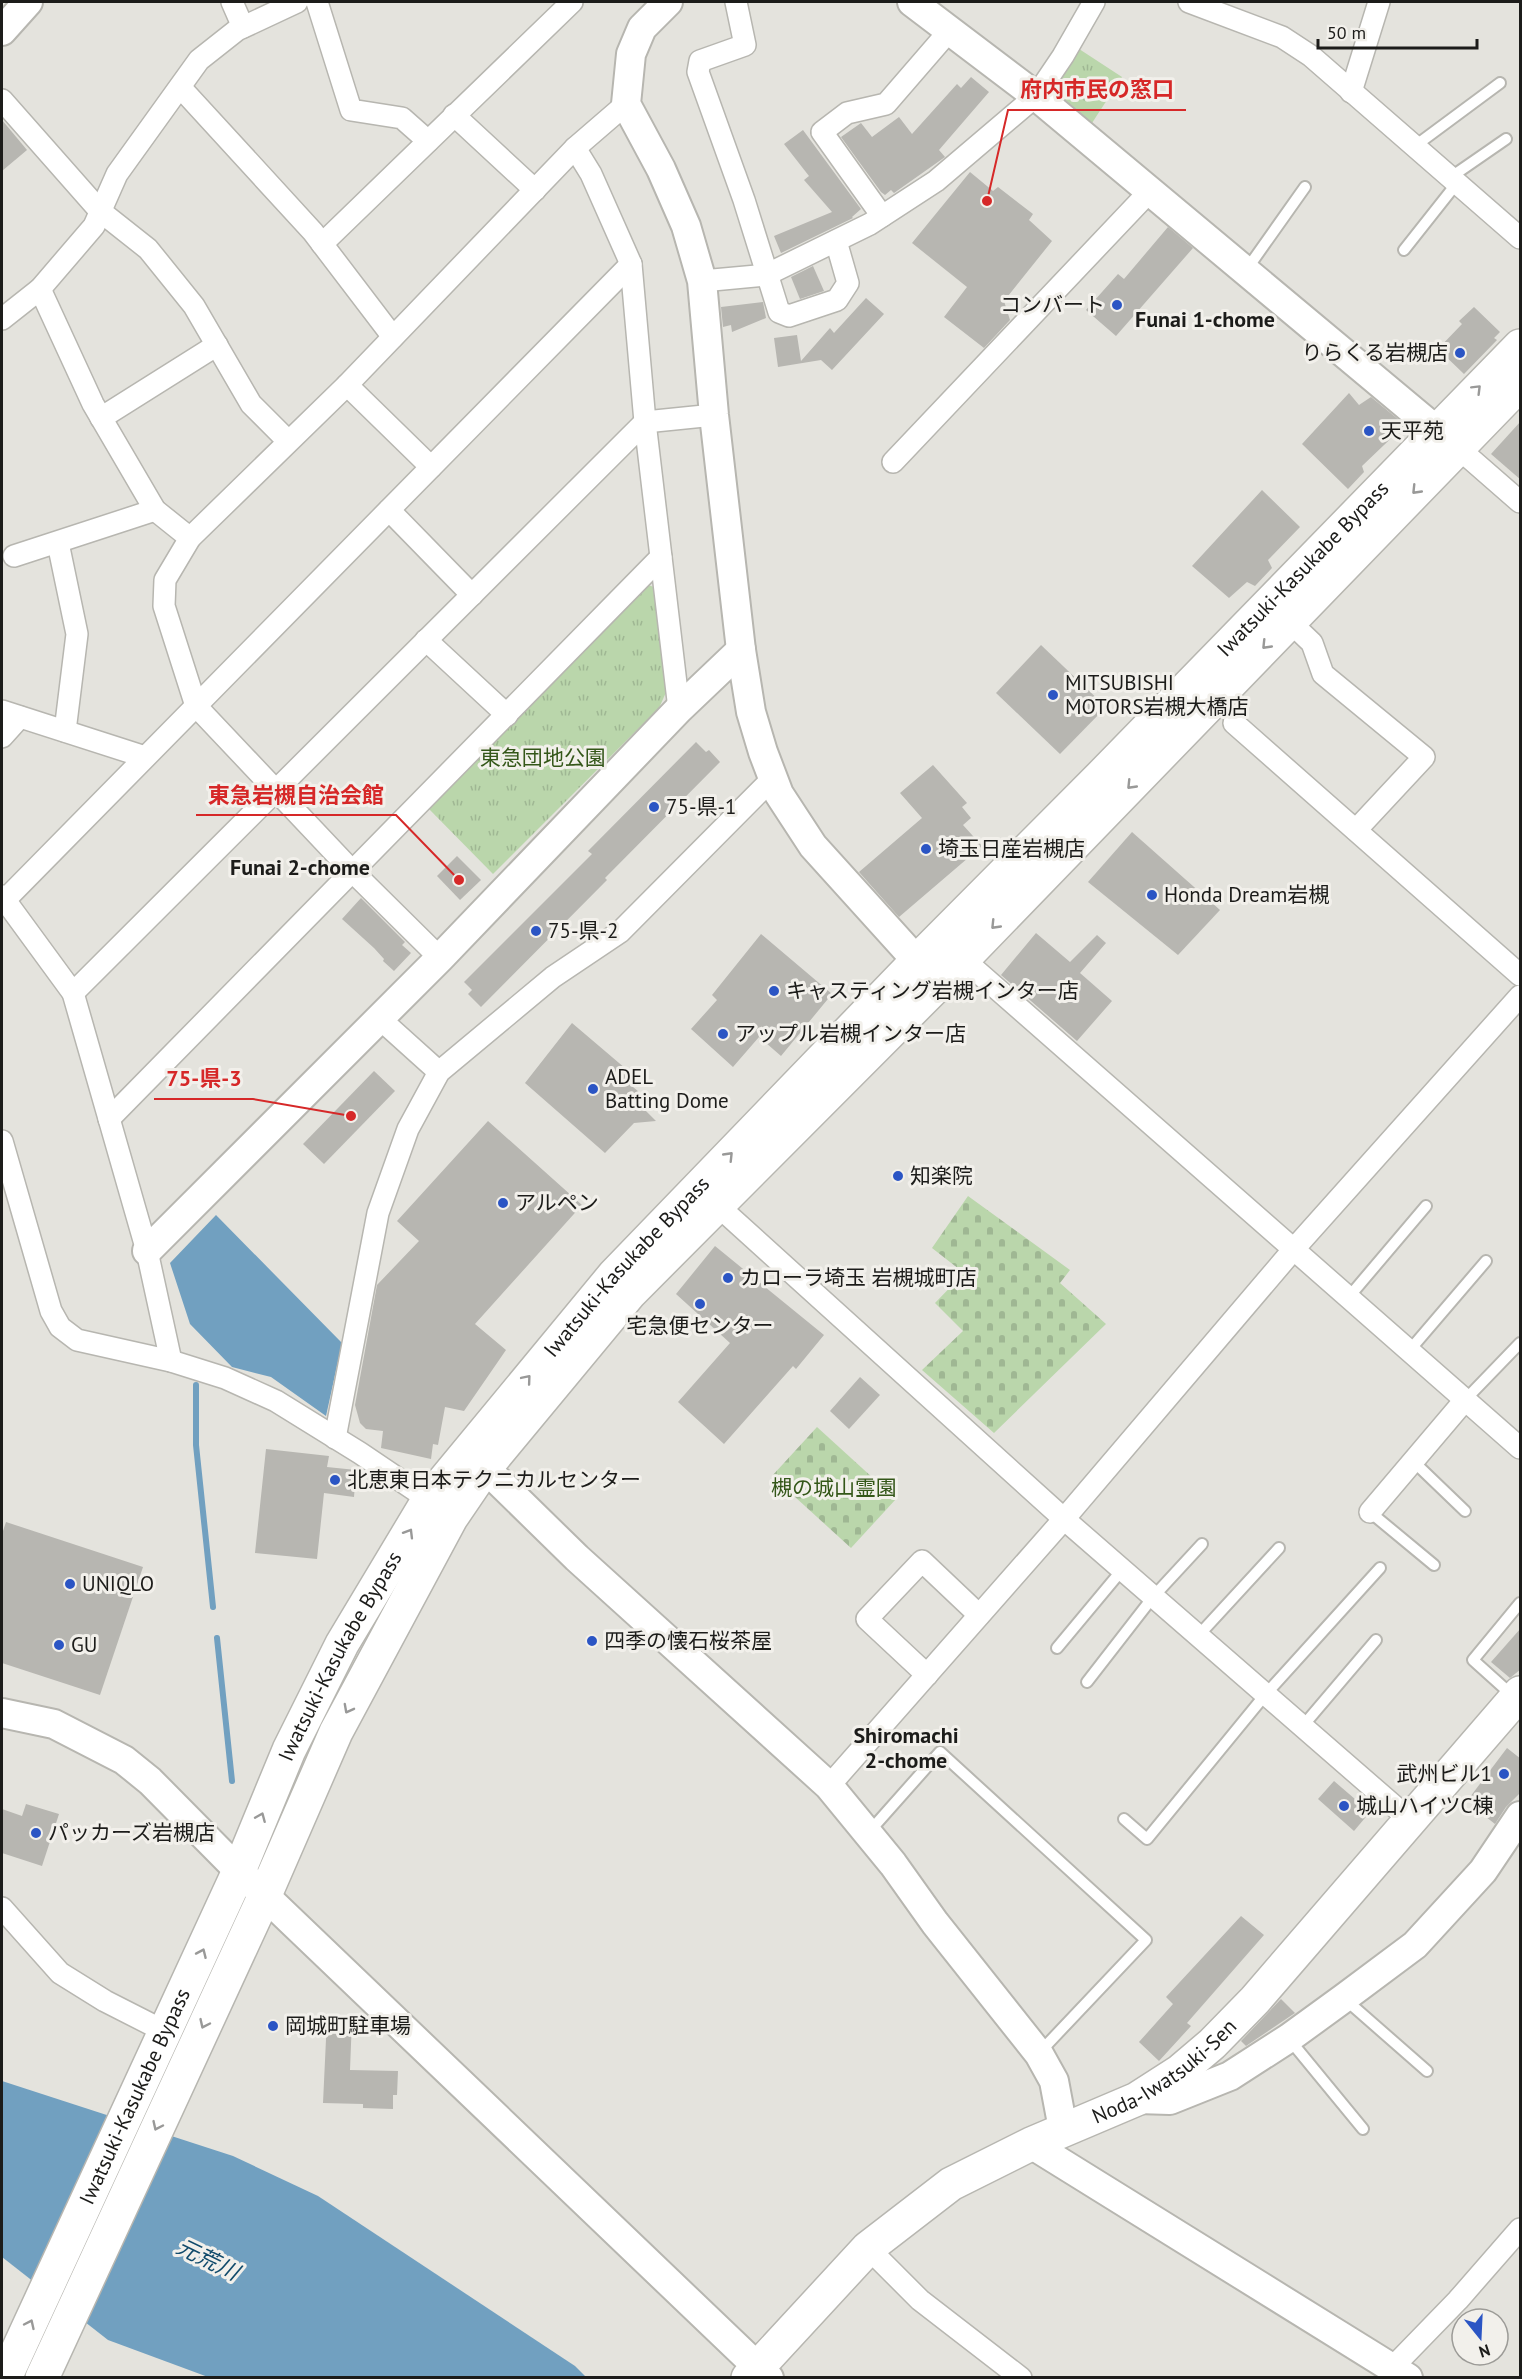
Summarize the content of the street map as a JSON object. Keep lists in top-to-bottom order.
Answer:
{
  "streets": {
    "main road": ["Iwatsuki-Kasukabe Bypass", "Noda-Iwatsuki-Sen"]
  },
  "districts": ["Funai 1-chome", "Funai 2-chome", "Shiromachi 2-chome"],
  "water": ["元荒川"],
  "parks": ["東急団地公園", "槻の城山霊園"],
  "places": [
    "府内市民の窓口",
    "コンバート",
    "りらくる岩槻店",
    "天平苑",
    "MITSUBISHI MOTORS岩槻大橋店",
    "75-県-1",
    "埼玉日産岩槻店",
    "東急岩槻自治会館",
    "Honda Dream岩槻",
    "75-県-2",
    "キャスティング岩槻インター店",
    "アップル岩槻インター店",
    "ADEL Batting Dome",
    "75-県-3",
    "知楽院",
    "アルペン",
    "カローラ埼玉 岩槻城町店",
    "宅急便センター",
    "北恵東日本テクニカルセンター",
    "UNIQLO",
    "四季の懐石桜茶屋",
    "GU",
    "武州ビル1",
    "城山ハイツC棟",
    "パッカーズ岩槻店",
    "岡城町駐車場"
  ],
  "scale_bar": "50 m",
  "north": "bottom"
}
